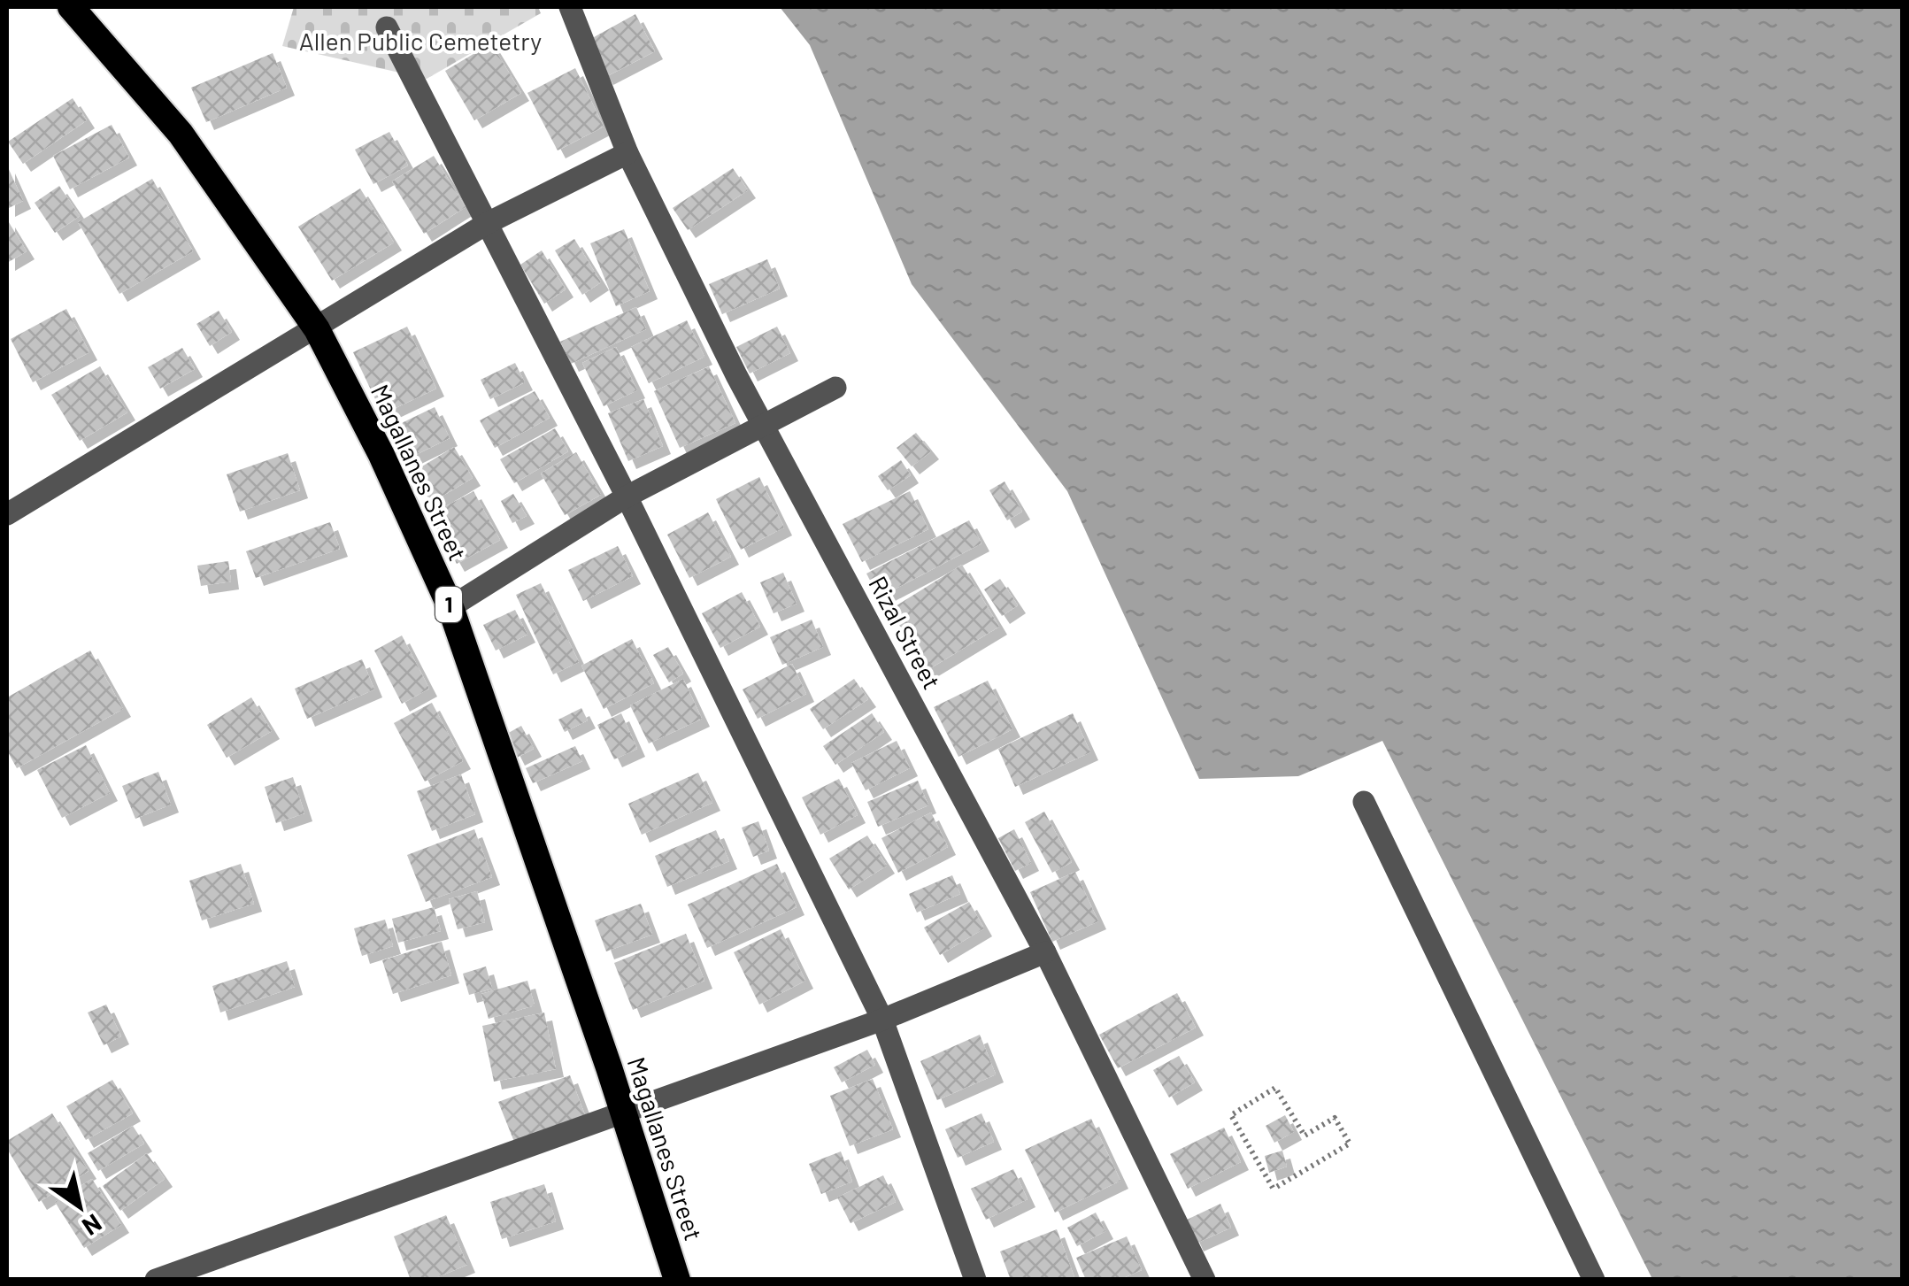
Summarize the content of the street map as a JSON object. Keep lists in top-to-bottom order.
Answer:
{
  "streets": {
    "highway": ["Magallanes Street", "1"],
    "street": ["Rizal Street"]
  },
  "parks": ["Allen Public Cemetetry"],
  "north": "bottom right"
}
